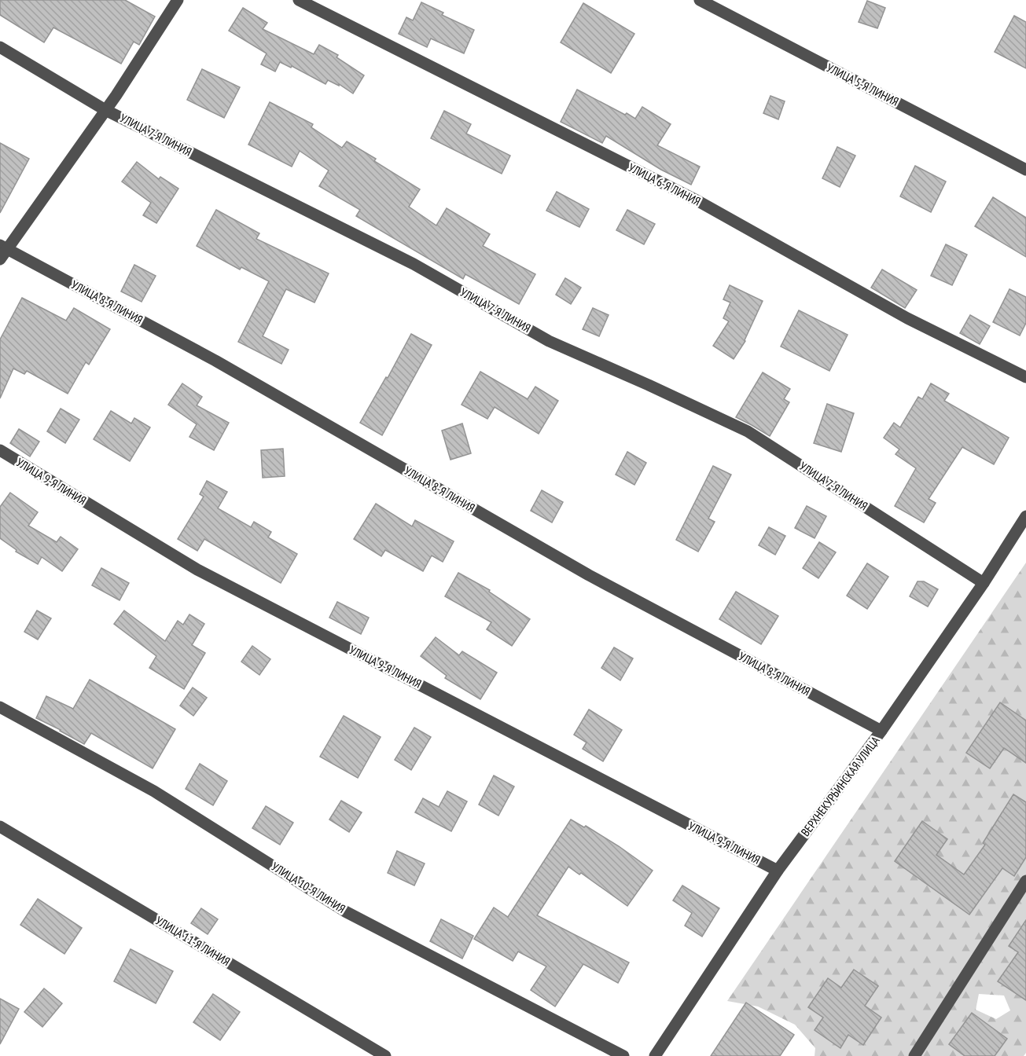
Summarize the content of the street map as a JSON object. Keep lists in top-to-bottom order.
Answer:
{
  "streets": {
    "street": [
      "УЛИЦА 5-Я ЛИНИЯ",
      "УЛИЦА 7-Я ЛИНИЯ",
      "УЛИЦА 6-Я ЛИНИЯ",
      "УЛИЦА 8-Я ЛИНИЯ",
      "УЛИЦА 9-Я ЛИНИЯ",
      "ВЕРХНЕКУРЬИНСКАЯ УЛИЦА",
      "УЛИЦА 10-Я ЛИНИЯ",
      "УЛИЦА 11-Я ЛИНИЯ"
    ]
  },
  "crossings": [
    ["УЛИЦА 7-Я ЛИНИЯ", "ВЕРХНЕКУРЬИНСКАЯ УЛИЦА"],
    ["УЛИЦА 8-Я ЛИНИЯ", "ВЕРХНЕКУРЬИНСКАЯ УЛИЦА"],
    ["УЛИЦА 9-Я ЛИНИЯ", "ВЕРХНЕКУРЬИНСКАЯ УЛИЦА"]
  ]
}
